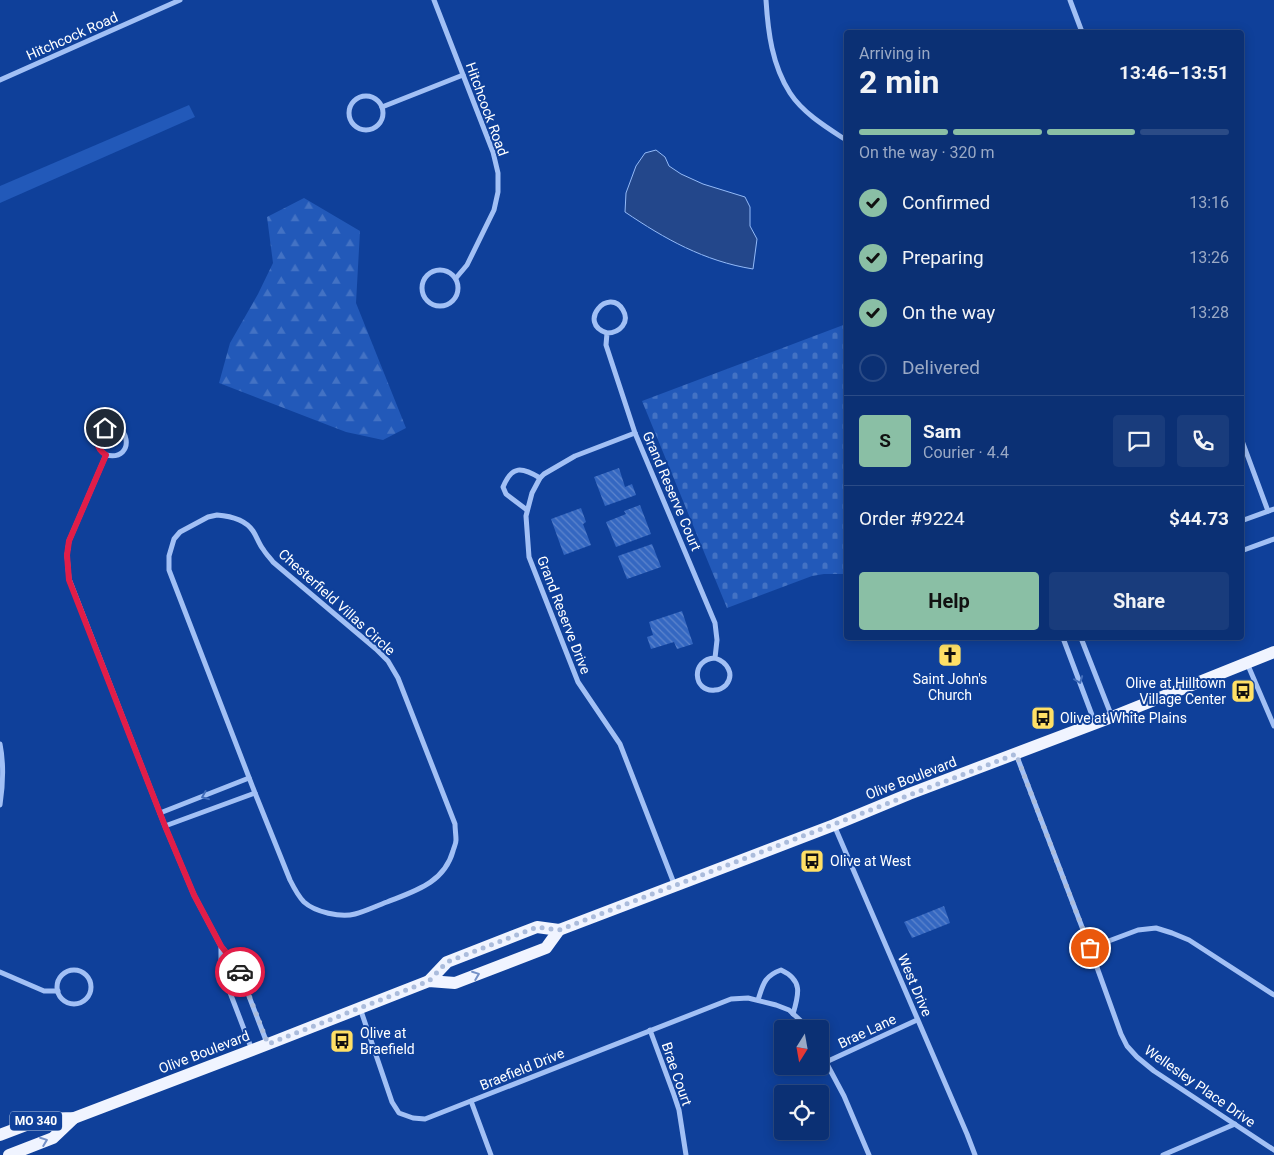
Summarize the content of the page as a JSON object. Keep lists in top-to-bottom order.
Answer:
{
  "streets": {
    "main road": ["Olive Boulevard", "MO 340"],
    "street": [
      "Hitchcock Road",
      "Grand Reserve Court",
      "Chesterfield Villas Circle",
      "Grand Reserve Drive",
      "West Drive",
      "Brae Lane",
      "Braefield Drive",
      "Brae Court",
      "Wellesley Place Drive"
    ]
  },
  "crossings": [
    ["Grand Reserve Drive", "Olive Boulevard"],
    ["Olive Boulevard", "West Drive"],
    ["Olive Boulevard", "Braefield Drive"],
    ["Olive Boulevard", "Wellesley Place Drive"],
    ["West Drive", "Brae Lane"],
    ["Braefield Drive", "Brae Court"]
  ],
  "places": {
    "church": ["Saint John's Church"],
    "bus stop": [
      "Olive at Hilltown Village Center",
      "Olive at White Plains",
      "Olive at West",
      "Olive at Braefield"
    ]
  },
  "north": "bottom",
  "page": {
    "heading": ["2 min", "Arriving in", "13:46–13:51"],
    "panel": [
      "Sam",
      "Courier · 4.4",
      "Order #9224",
      "$44.73"
    ],
    "bar": "On the way · 320 m",
    "list": [
      ["Confirmed", "13:16"],
      ["Preparing", "13:26"],
      ["On the way", "13:28"],
      "Delivered"
    ],
    "round": "S",
    "buttons": ["Help", "Share"]
  }
}
